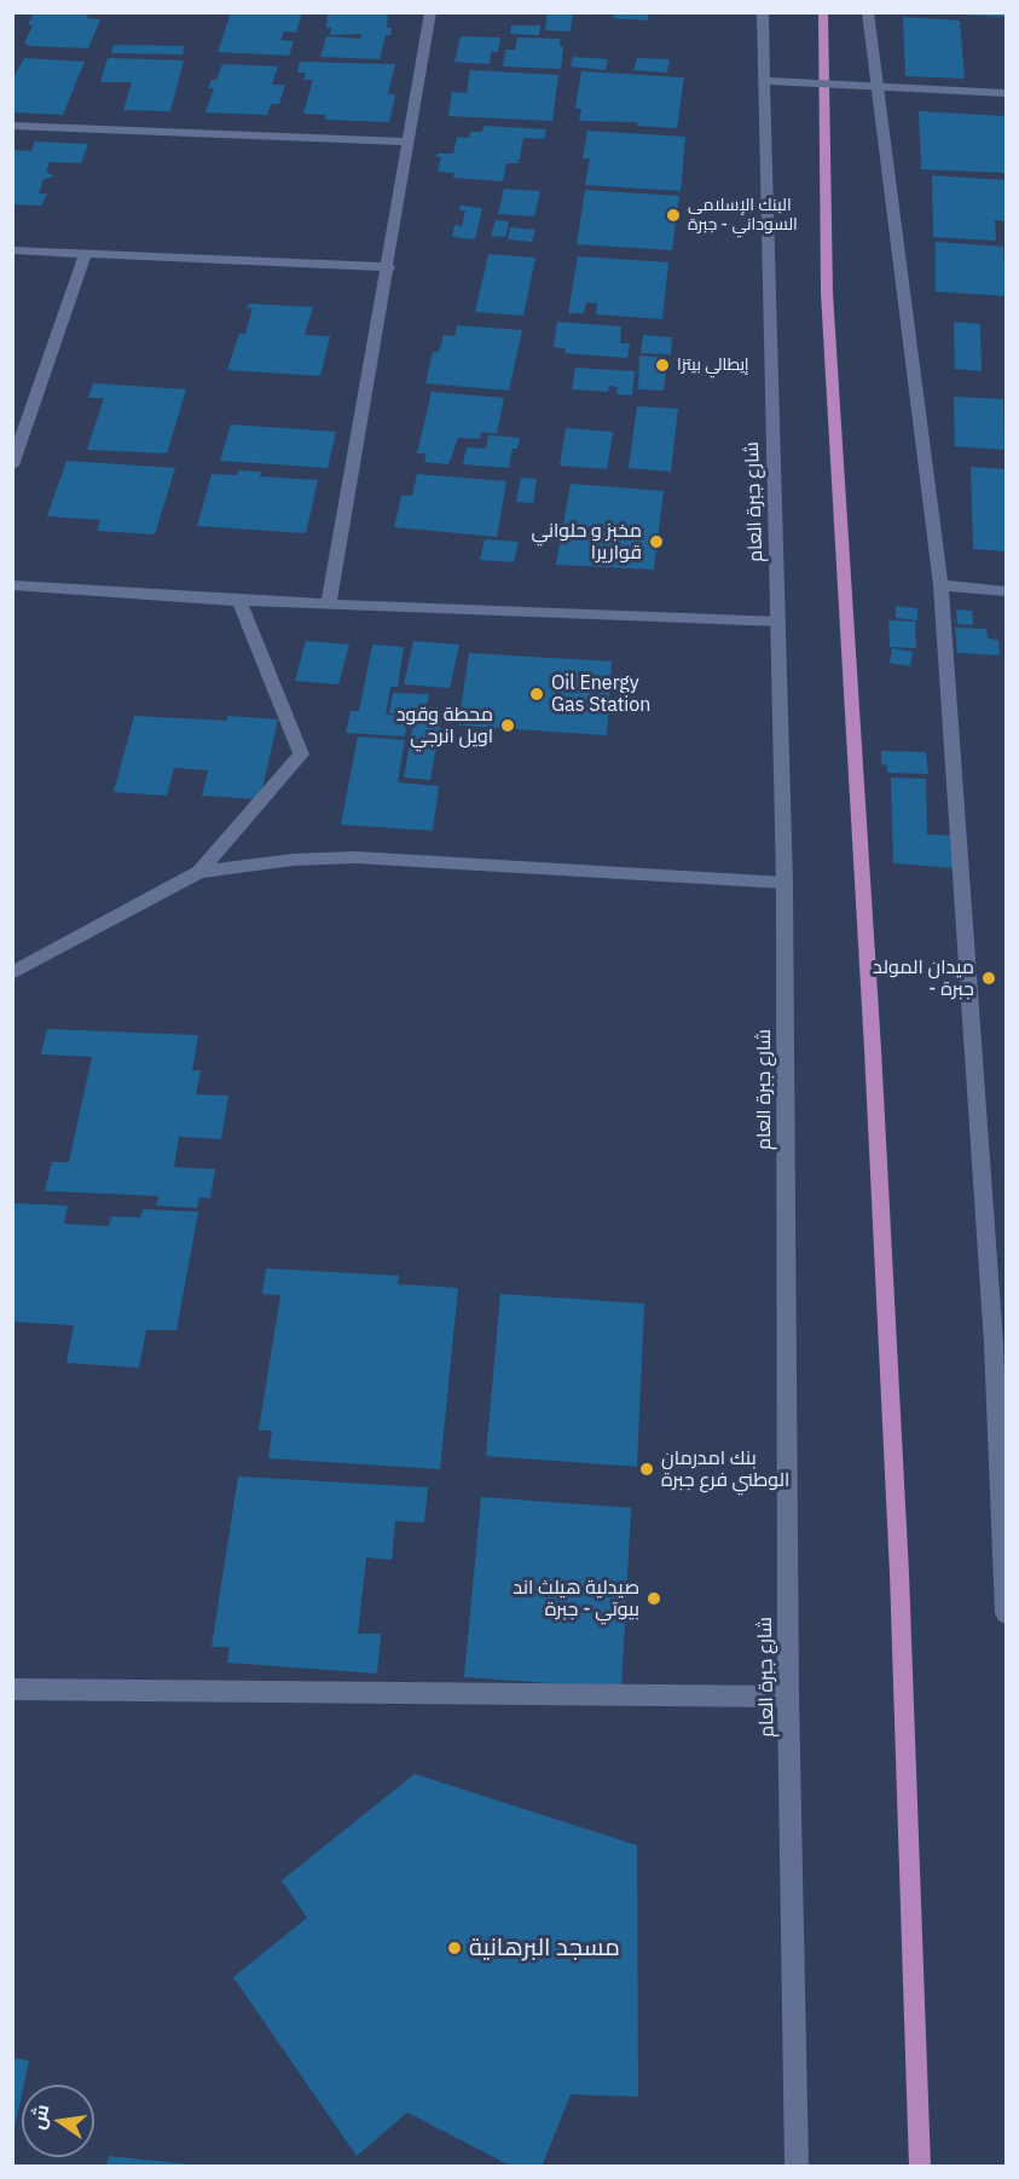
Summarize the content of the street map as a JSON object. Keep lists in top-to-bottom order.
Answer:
{
  "streets": {
    "street": ["شارع جبرة العام"]
  },
  "places": [
    "البنك الإسلامي السوداني - جبرة",
    "إيطالي بيتزا",
    "مخبز و حلواني قواريرا",
    "Oil Energy Gas Station",
    "محطة وقود اويل انرجي",
    "ميدان المولد - جبرة",
    "بنك امدرمان الوطني فرع جبرة",
    "صيدلية هيلث اند بيوتي - جبرة",
    "مسجد البرهانية"
  ],
  "north": "left"
}
